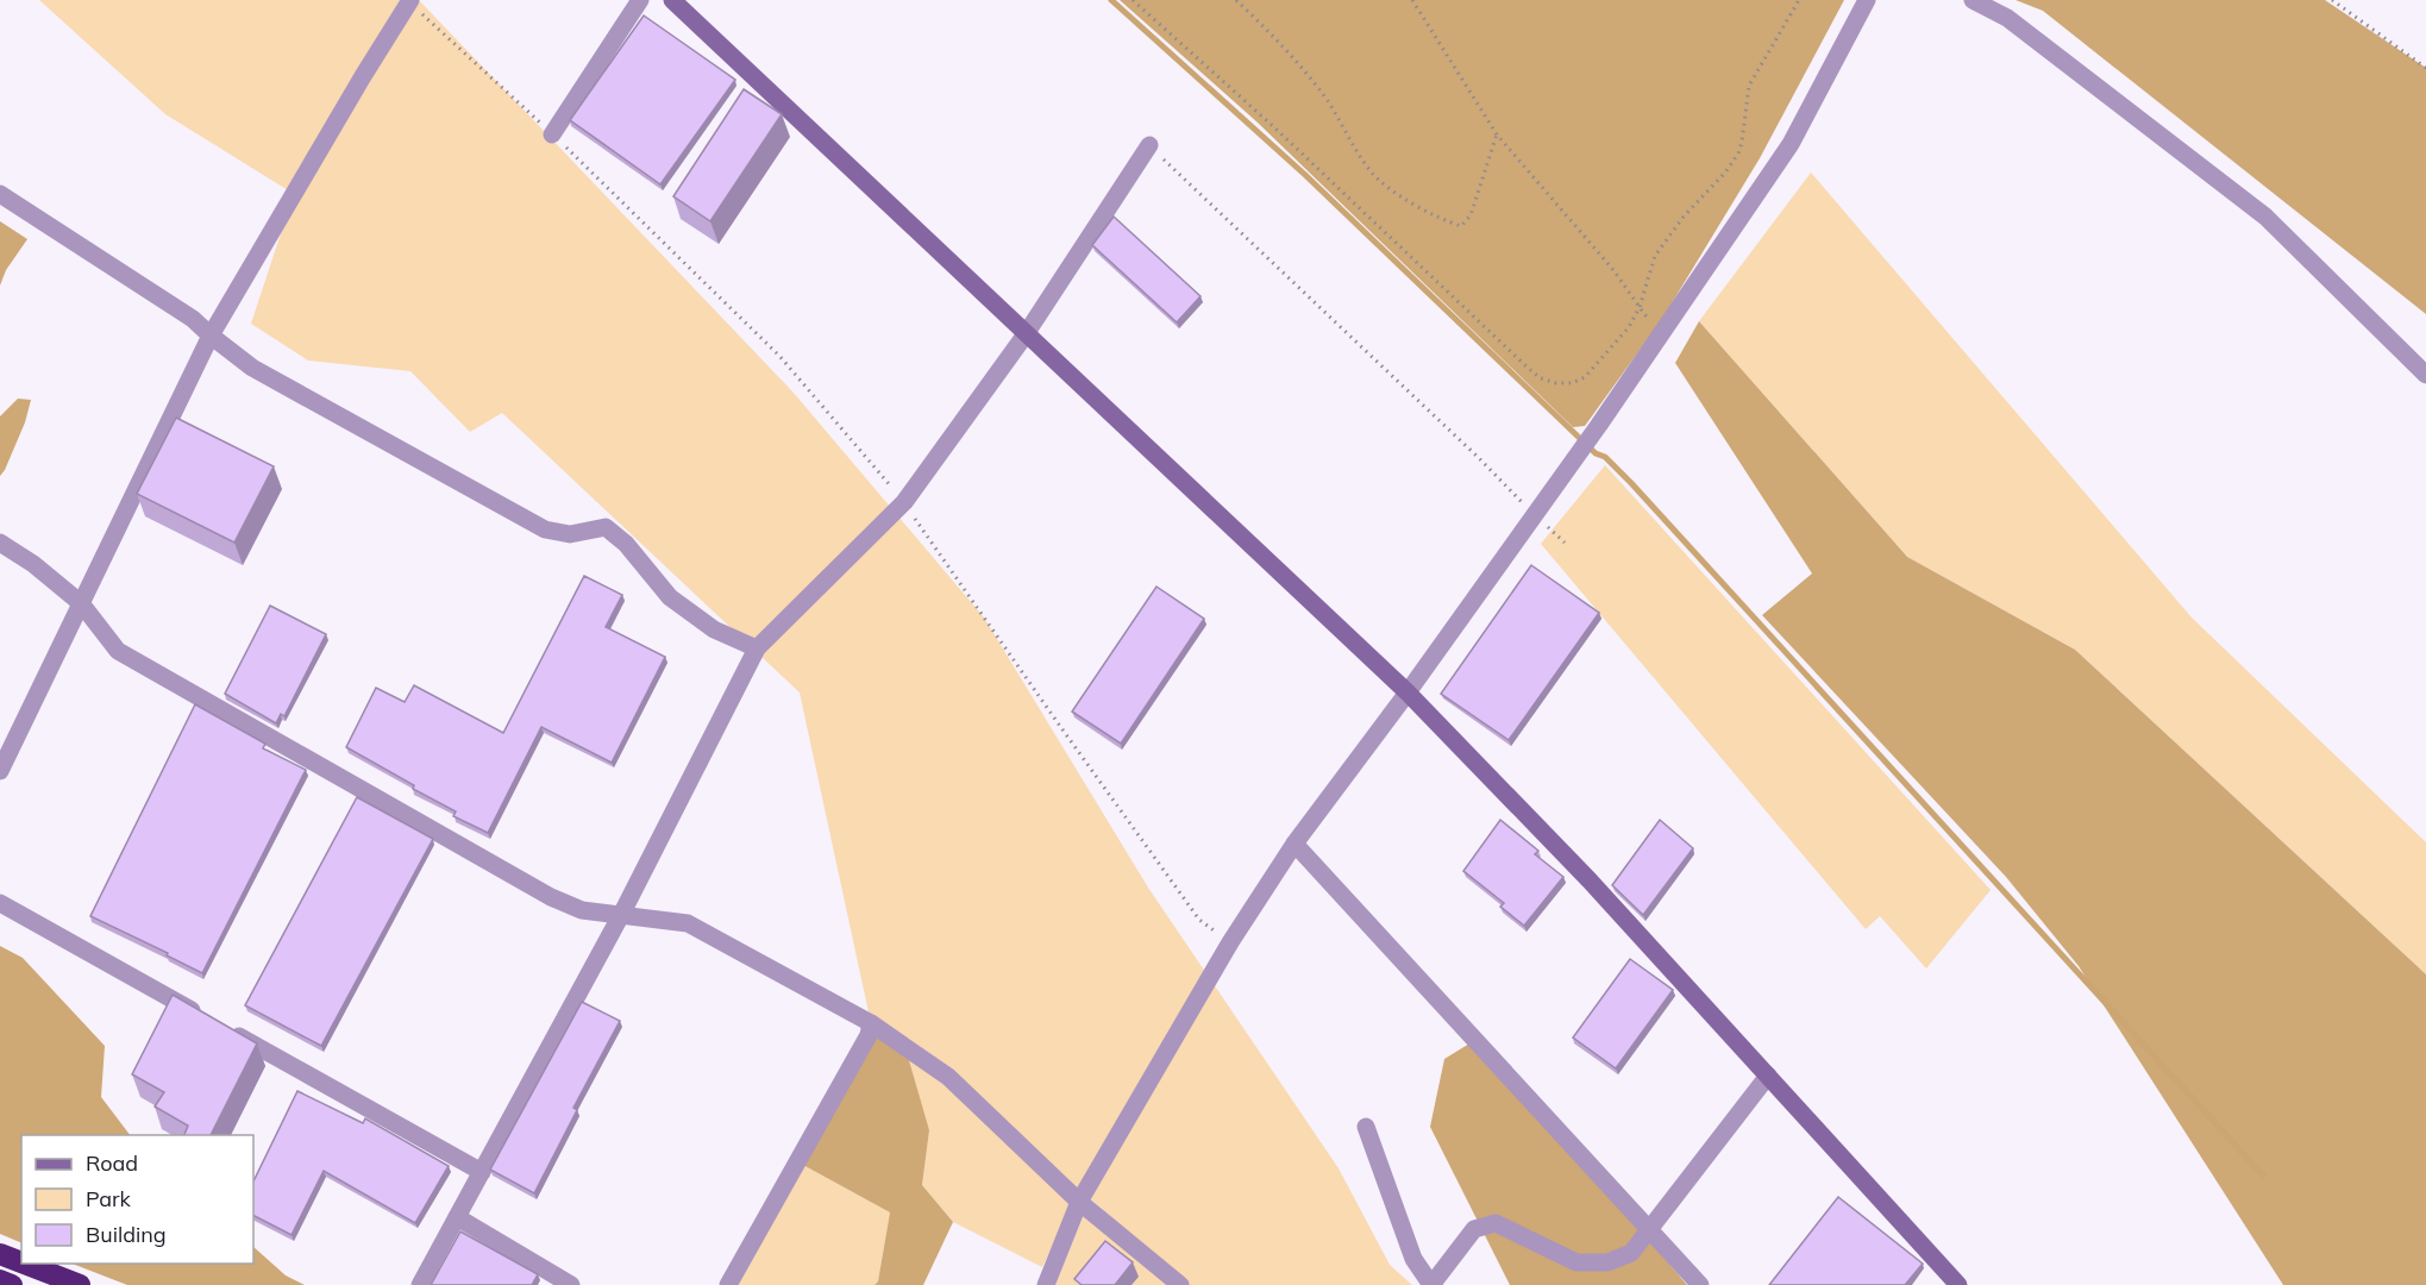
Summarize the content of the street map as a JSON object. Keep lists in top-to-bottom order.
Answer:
{
  "legend": ["Road", "Park", "Building"]
}
